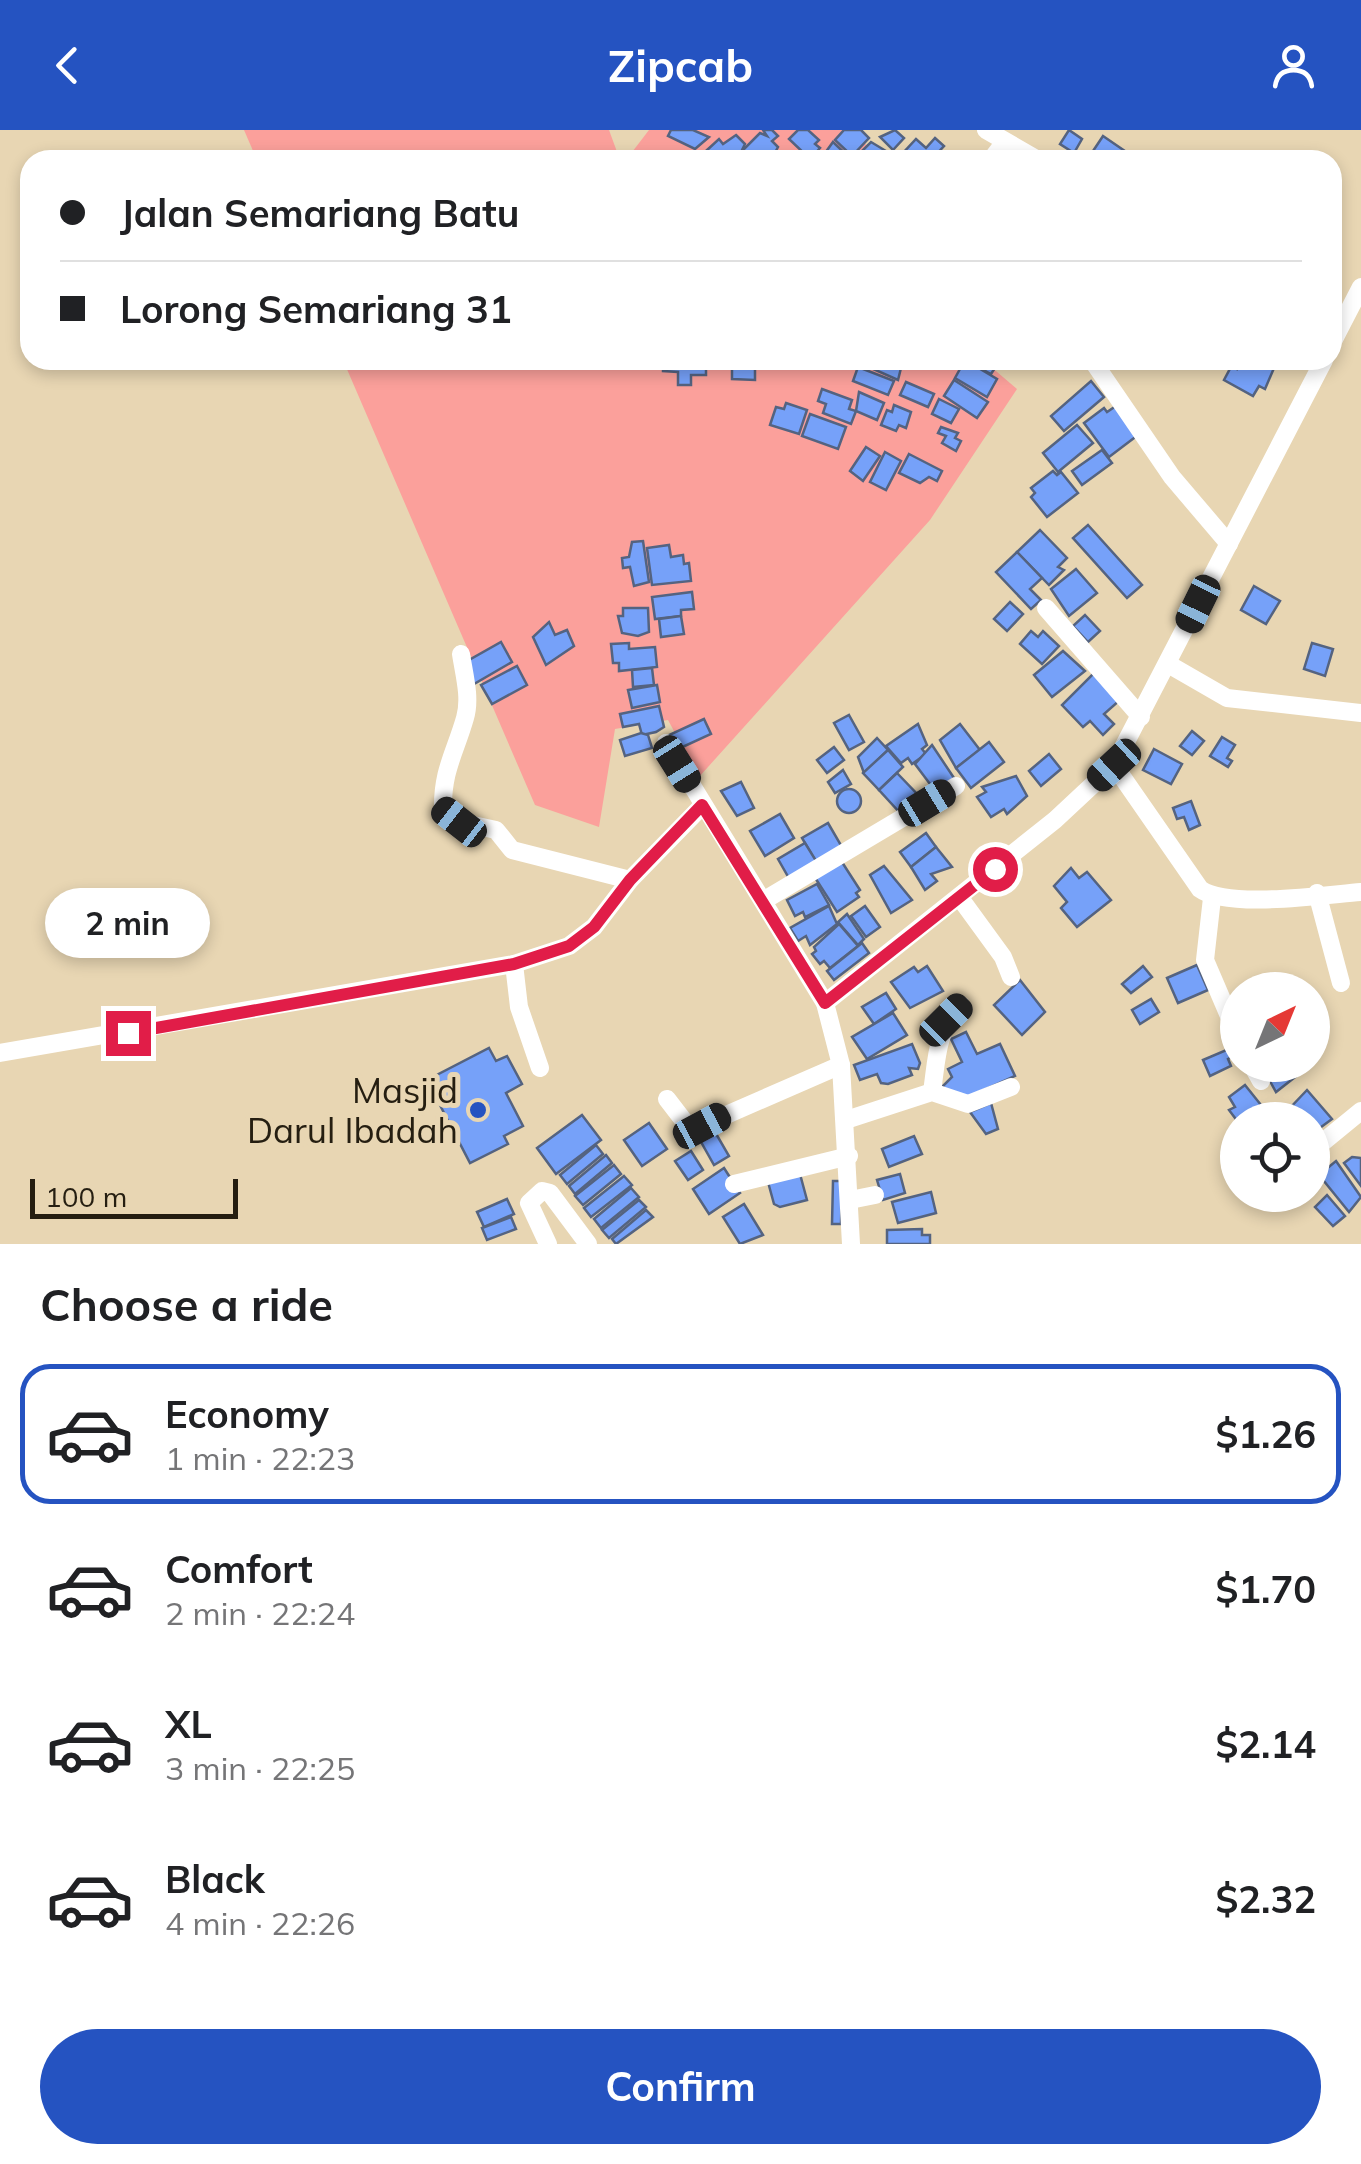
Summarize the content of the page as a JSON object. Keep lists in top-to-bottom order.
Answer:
{
  "places": ["Masjid Darul Ibadah"],
  "scale_bar": "100 m",
  "north": "top right",
  "page": {
    "header": "Zipcab",
    "banner": ["Jalan Semariang Batu", "Lorong Semariang 31"],
    "bubble": "2 min",
    "scale": "100 m",
    "heading": "Choose a ride",
    "list": [
      {
        "name": "Economy",
        "note": "1 min · 22:23",
        "value": "$1.26"
      },
      {
        "name": "Comfort",
        "note": "2 min · 22:24",
        "value": "$1.70"
      },
      {
        "name": "XL",
        "note": "3 min · 22:25",
        "value": "$2.14"
      },
      {
        "name": "Black",
        "note": "4 min · 22:26",
        "value": "$2.32"
      }
    ],
    "buttons": "Confirm"
  }
}
